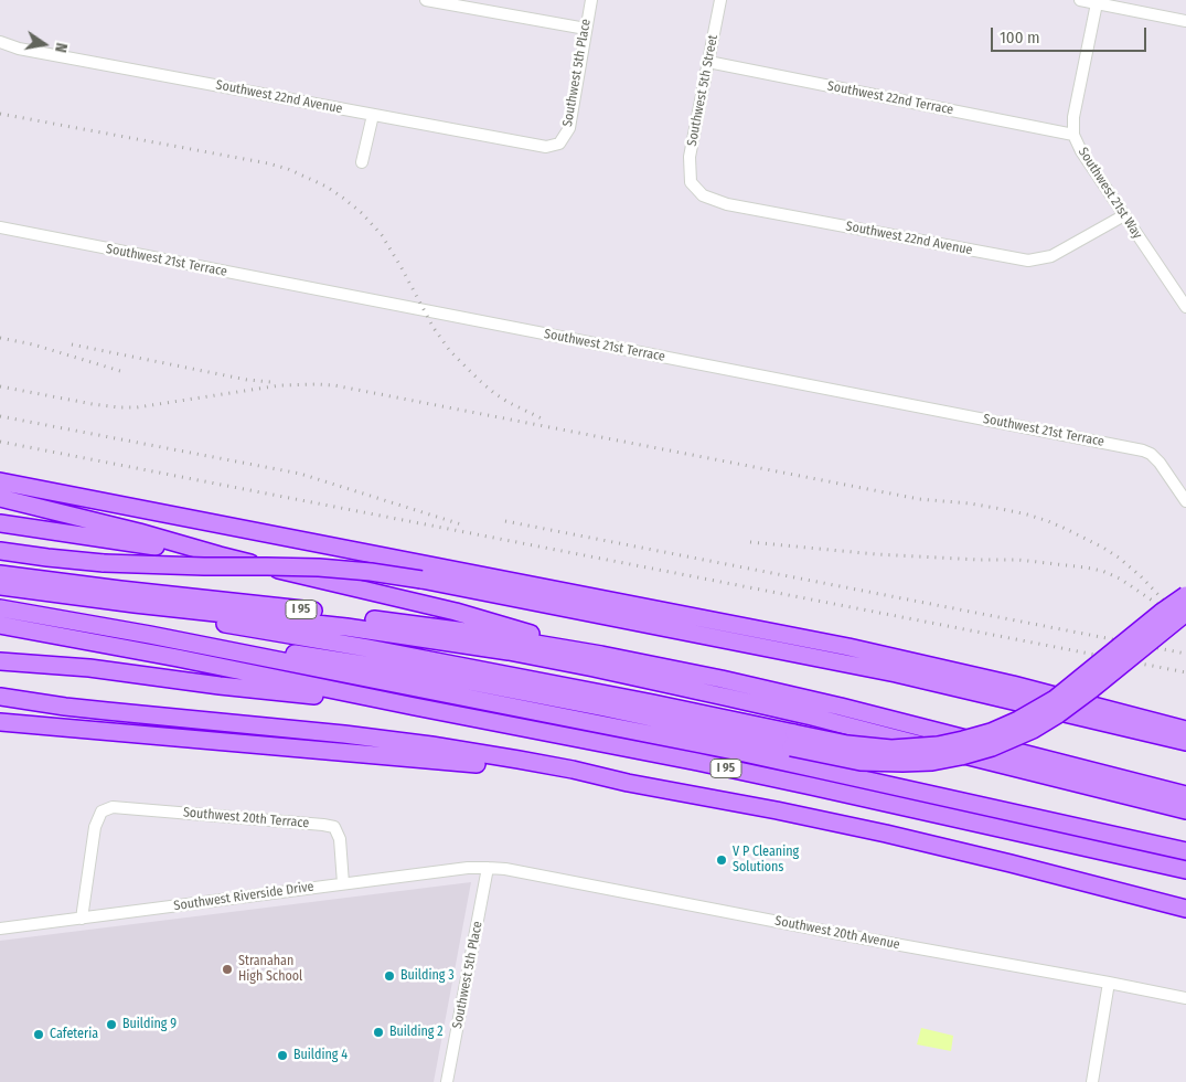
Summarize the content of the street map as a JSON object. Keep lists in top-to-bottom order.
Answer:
{
  "streets": {
    "highway": ["I 95"],
    "street": [
      "Southwest 5th Place",
      "Southwest 5th Street",
      "Southwest 22nd Avenue",
      "Southwest 22nd Terrace",
      "Southwest 21st Way",
      "Southwest 21st Terrace",
      "Southwest 20th Terrace",
      "Southwest Riverside Drive",
      "Southwest 20th Avenue"
    ]
  },
  "crossings": [
    ["Southwest 5th Place", "Southwest 22nd Avenue"],
    ["Southwest 5th Place", "Southwest Riverside Drive"],
    ["Southwest 5th Place", "Southwest 20th Avenue"],
    ["Southwest 5th Street", "Southwest 22nd Avenue"],
    ["Southwest 5th Street", "Southwest 22nd Terrace"],
    ["Southwest 22nd Avenue", "Southwest 21st Way"],
    ["Southwest 22nd Terrace", "Southwest 21st Way"],
    ["Southwest 20th Terrace", "Southwest Riverside Drive"],
    ["Southwest Riverside Drive", "Southwest 20th Avenue"]
  ],
  "places": [
    "V P Cleaning Solutions",
    "Stranahan High School",
    "Building 3",
    "Building 9",
    "Building 2",
    "Cafeteria",
    "Building 4"
  ],
  "scale_bar": "100 m",
  "north": "right"
}
